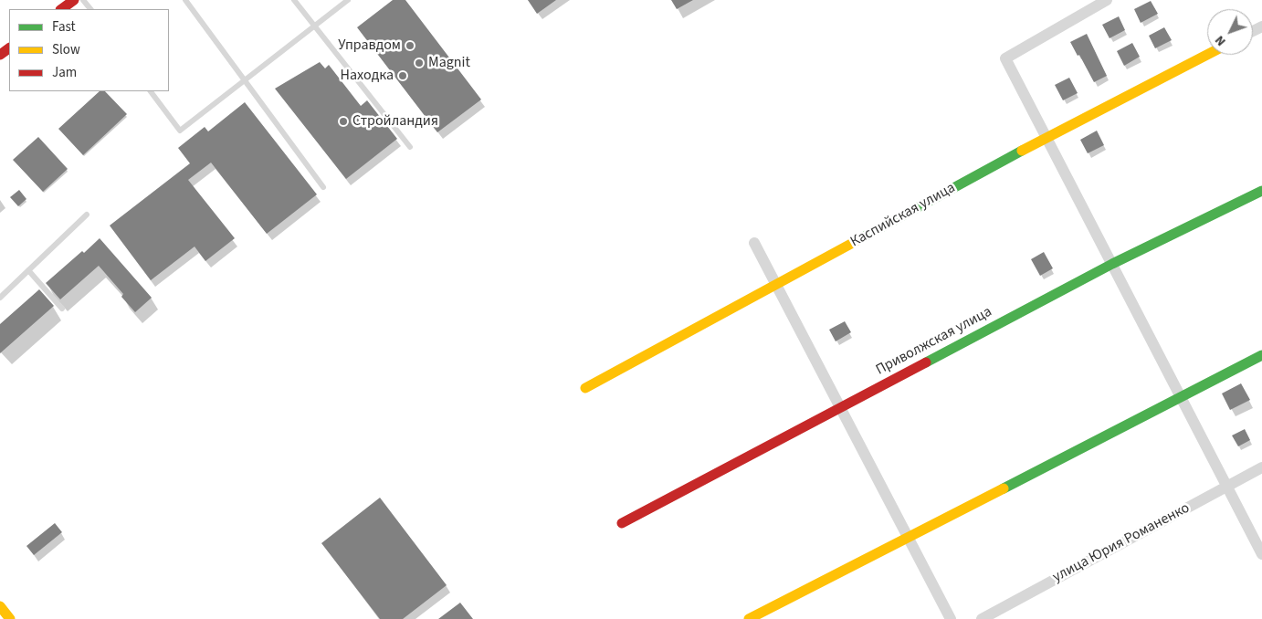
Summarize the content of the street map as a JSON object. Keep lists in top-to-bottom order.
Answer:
{
  "streets": {
    "street": ["Каспийская улица", "Приволжская улица", "улица Юрия Романенко"]
  },
  "places": [
    "Управдом",
    "Magnit",
    "Находка",
    "Стройландия"
  ],
  "legend": ["Fast", "Slow", "Jam"],
  "north": "bottom left"
}
